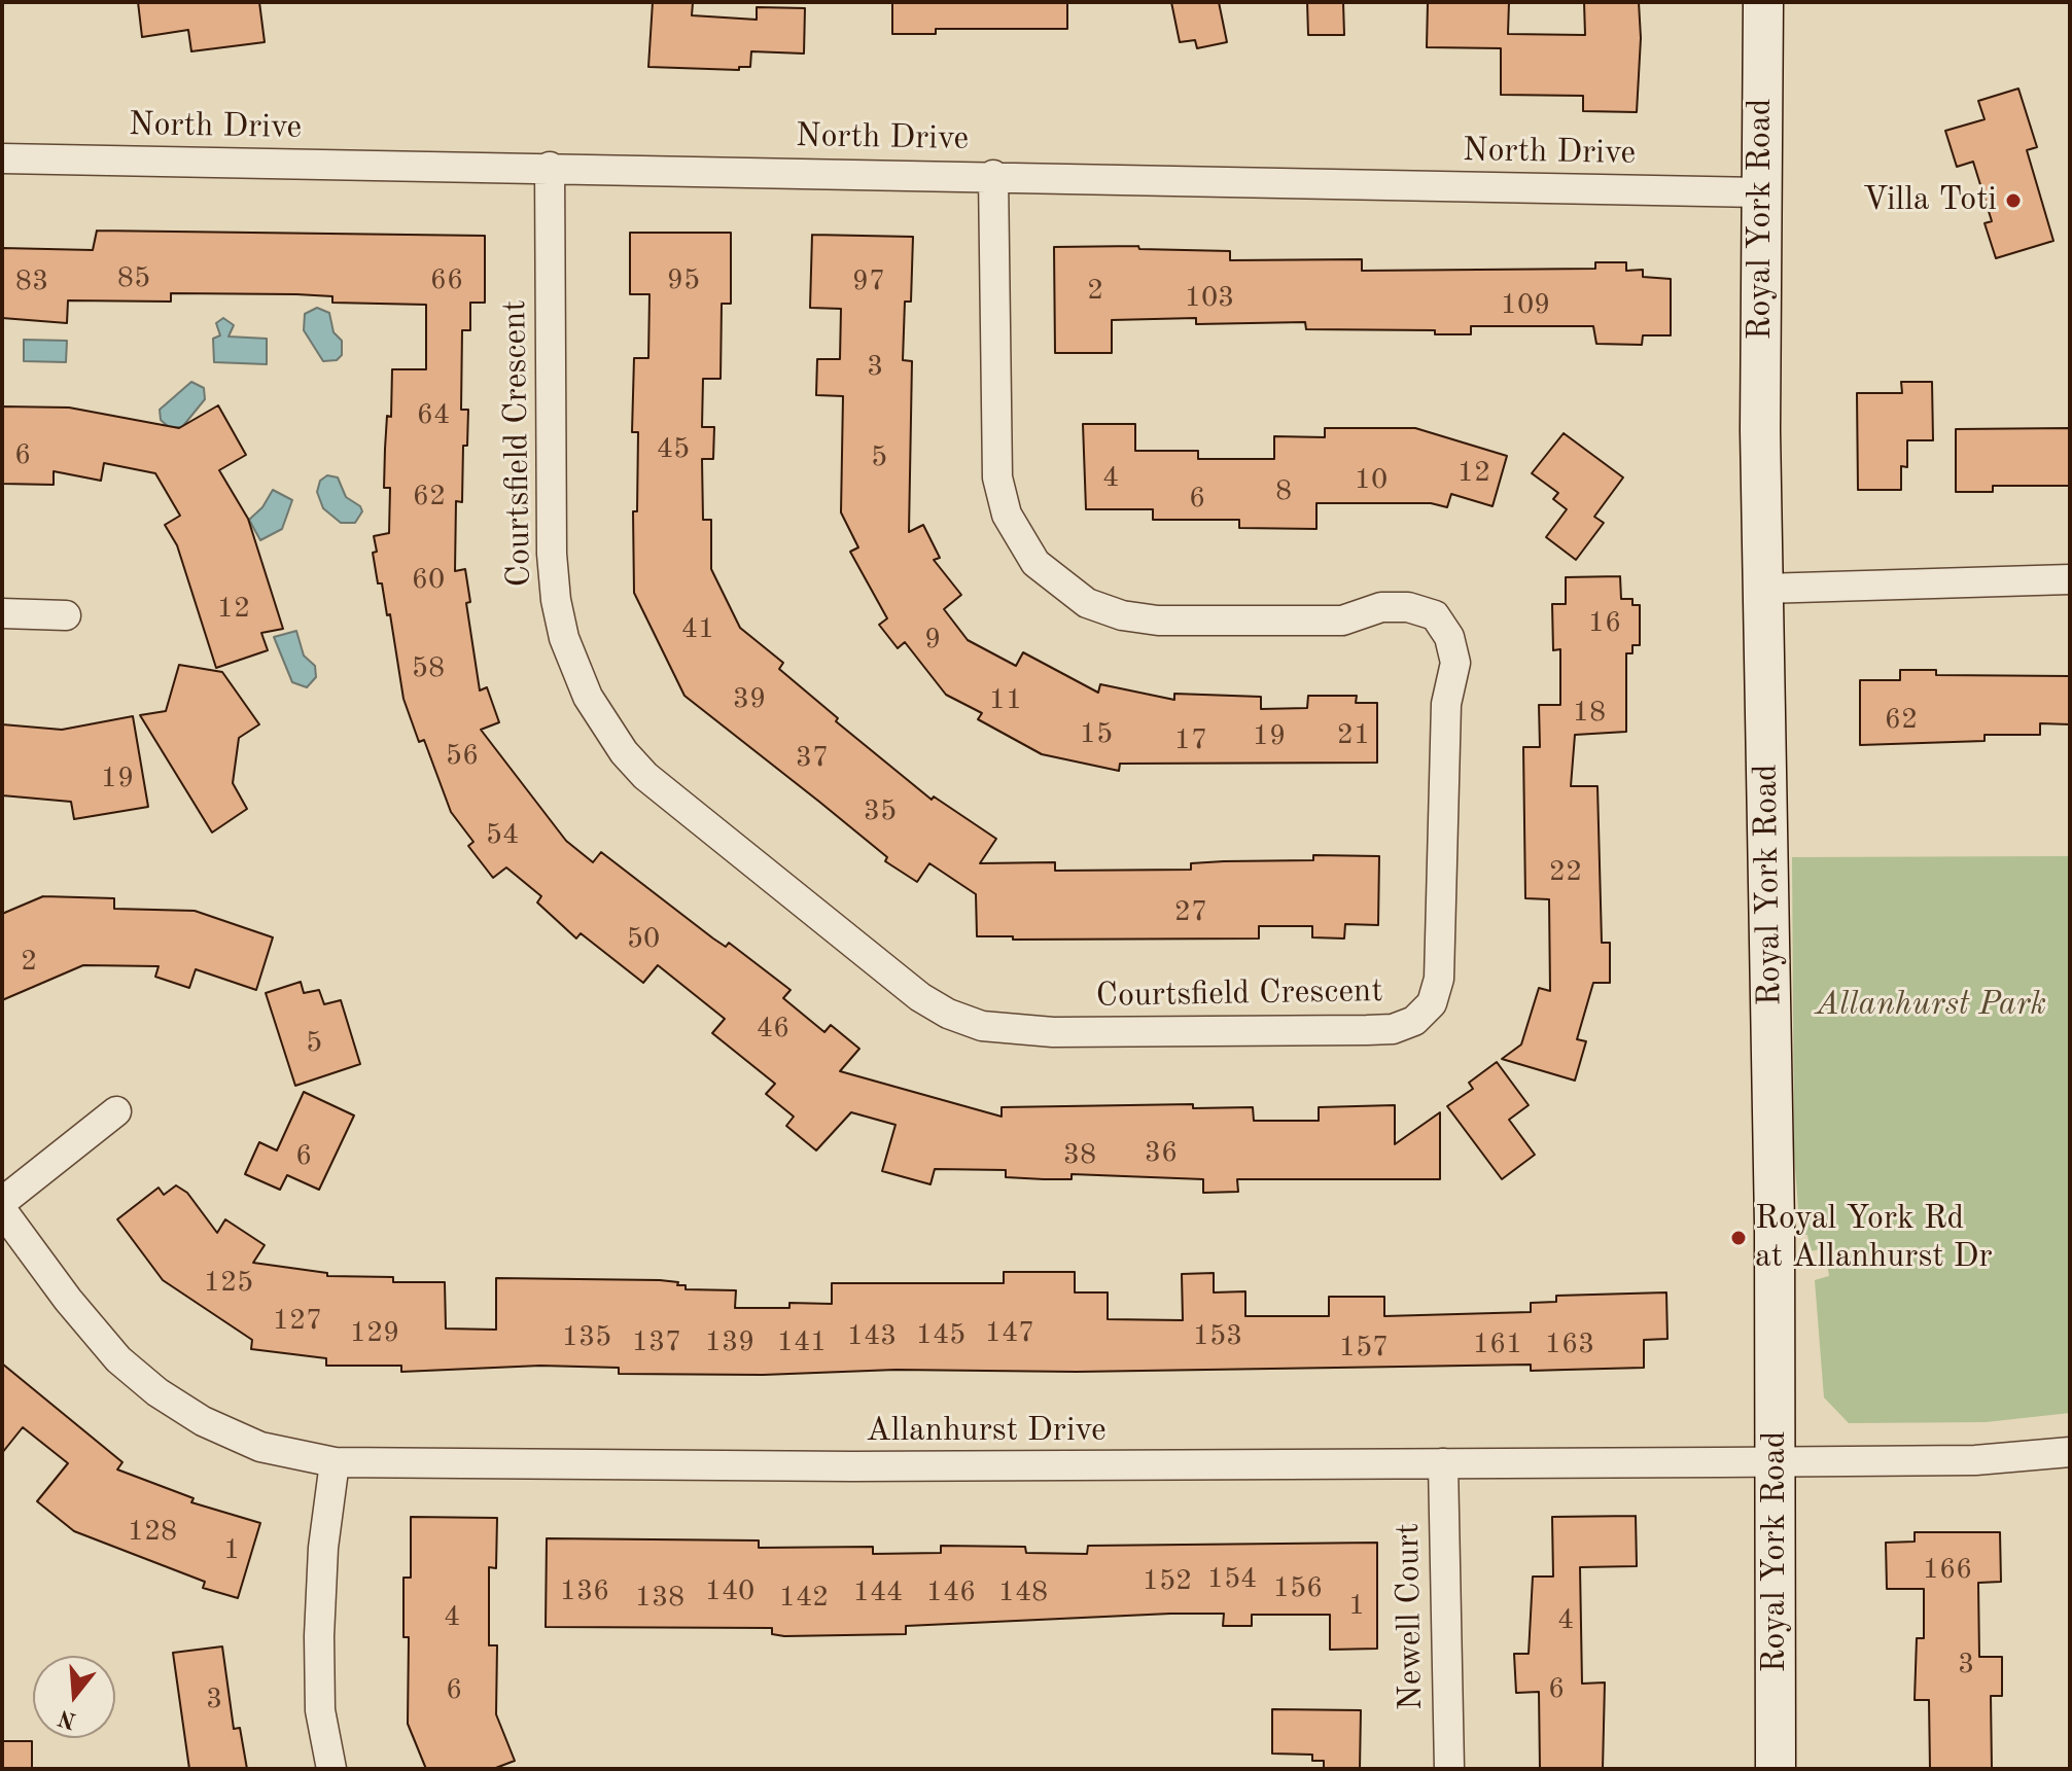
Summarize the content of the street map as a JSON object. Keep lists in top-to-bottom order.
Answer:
{
  "streets": {
    "main road": ["Royal York Road"],
    "street": [
      "North Drive",
      "Courtsfield Crescent",
      "Allanhurst Drive",
      "Newell Court"
    ]
  },
  "crossings": [
    ["North Drive", "Royal York Road"],
    ["North Drive", "Courtsfield Crescent"],
    ["Royal York Road", "Allanhurst Drive"],
    ["Allanhurst Drive", "Newell Court"]
  ],
  "parks": ["Allanhurst Park"],
  "places": ["Villa Toti", "Royal York Rd at Allanhurst Dr"],
  "house_numbers": [
    "85",
    "66",
    "95",
    "83",
    "97",
    "2",
    "103",
    "109",
    "3",
    "64",
    "45",
    "6",
    "5",
    "12",
    "4",
    "10",
    "8",
    "62",
    "6",
    "60",
    "12",
    "16",
    "41",
    "9",
    "58",
    "39",
    "11",
    "18",
    "62",
    "15",
    "21",
    "19",
    "17",
    "56",
    "37",
    "19",
    "35",
    "54",
    "22",
    "27",
    "50",
    "2",
    "46",
    "5",
    "36",
    "38",
    "6",
    "125",
    "127",
    "129",
    "147",
    "145",
    "143",
    "153",
    "135",
    "137",
    "139",
    "141",
    "161",
    "163",
    "157",
    "128",
    "1",
    "166",
    "154",
    "152",
    "156",
    "136",
    "140",
    "144",
    "146",
    "148",
    "138",
    "142",
    "1",
    "4",
    "4",
    "3",
    "6",
    "6",
    "3"
  ],
  "north": "bottom"
}
